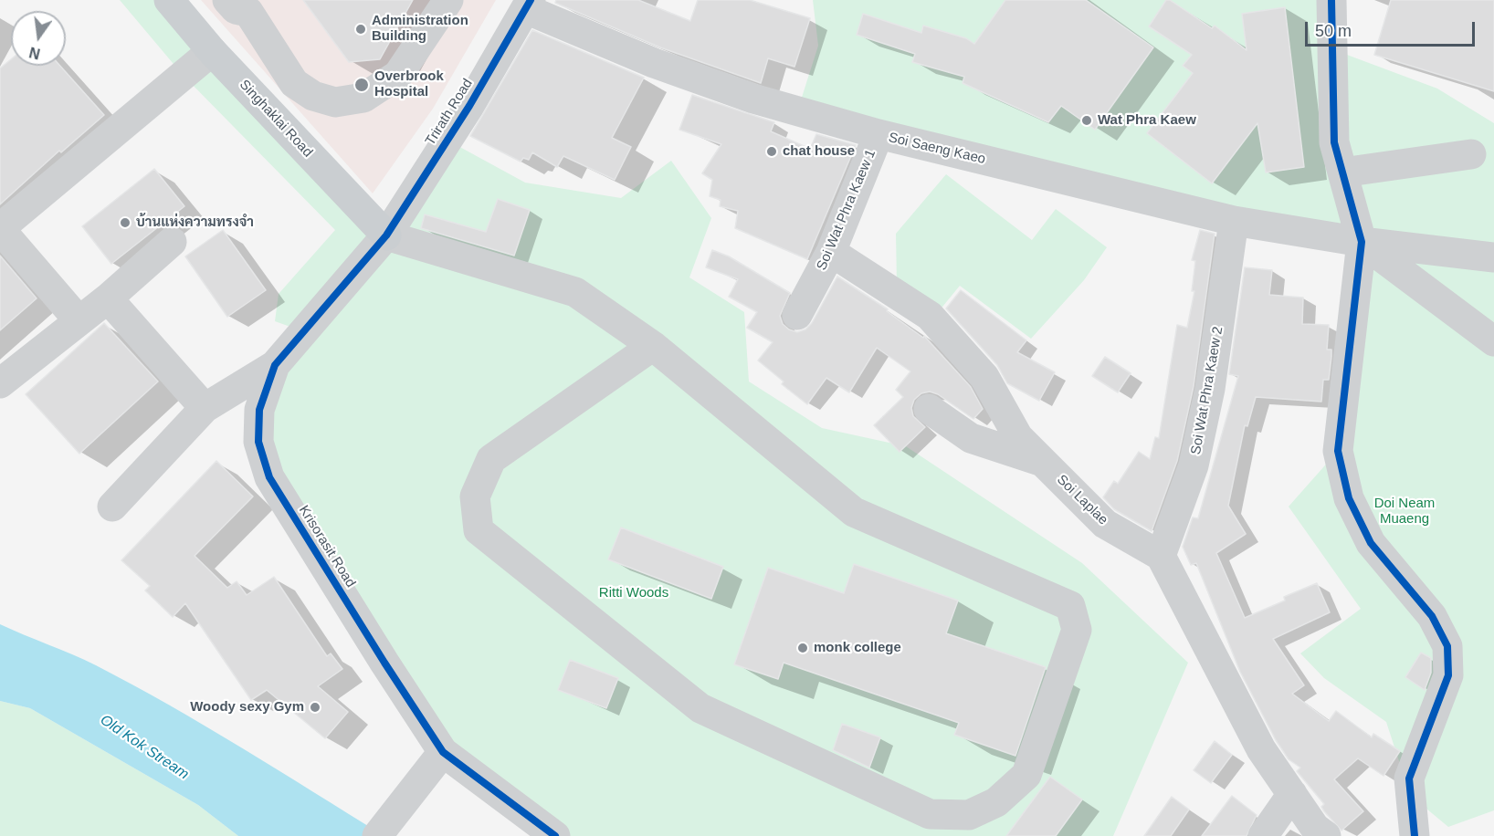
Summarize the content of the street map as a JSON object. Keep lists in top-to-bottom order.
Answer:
{
  "streets": {
    "main road": ["Singhaklai Road"],
    "street": [
      "Trirath Road",
      "Soi Saeng Kaeo",
      "Soi Wat Phra Kaew 1",
      "Soi Wat Phra Kaew 2",
      "Soi Laplae",
      "Krisorasit Road"
    ]
  },
  "crossings": [
    ["Trirath Road", "Singhaklai Road"],
    ["Trirath Road", "Soi Saeng Kaeo"],
    ["Trirath Road", "Krisorasit Road"],
    ["Singhaklai Road", "Krisorasit Road"],
    ["Soi Saeng Kaeo", "Soi Wat Phra Kaew 1"],
    ["Soi Saeng Kaeo", "Soi Wat Phra Kaew 2"],
    ["Soi Wat Phra Kaew 1", "Soi Laplae"],
    ["Soi Wat Phra Kaew 2", "Soi Laplae"]
  ],
  "water": ["Old Kok Stream"],
  "parks": ["Doi Neam Muaeng", "Ritti Woods"],
  "places": [
    "Administration Building",
    "Overbrook Hospital",
    "Wat Phra Kaew",
    "chat house",
    "บ้านแห่งความทรงจำ",
    "monk college",
    "Woody sexy Gym"
  ],
  "scale_bar": "50 m",
  "north": "bottom"
}
